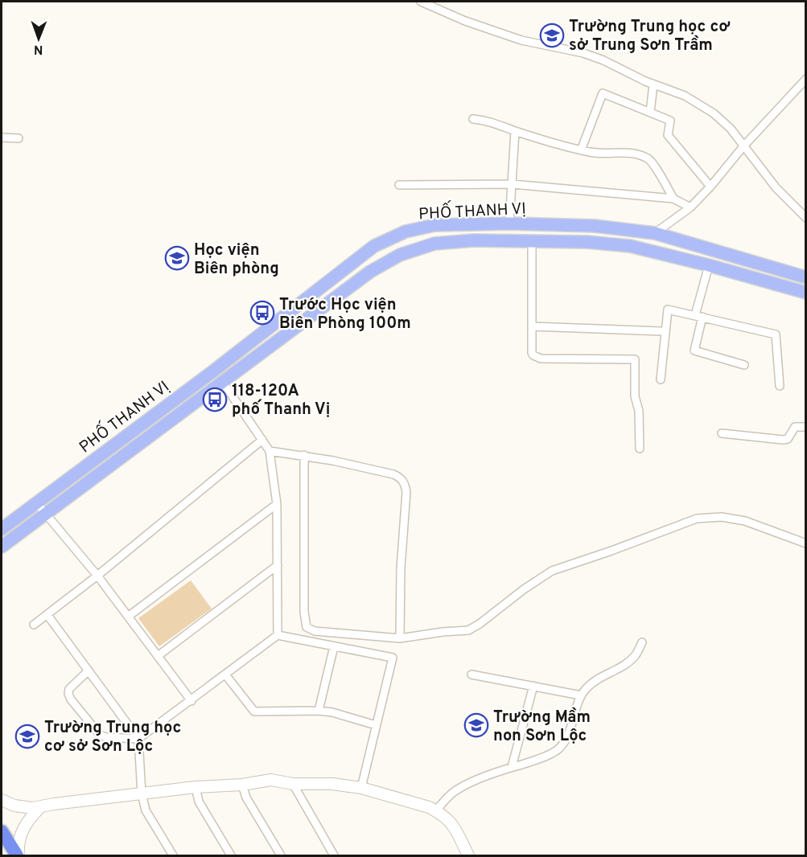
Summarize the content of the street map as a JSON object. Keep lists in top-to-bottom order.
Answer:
{
  "streets": {
    "main road": ["PHỐ THANH VỊ"]
  },
  "places": {
    "school or university": [
      "Trường Trung học cơ sở Trung Sơn Trầm",
      "Học viện Biên phòng",
      "Trường Mầm non Sơn Lộc",
      "Trường Trung học cơ sở Sơn Lộc"
    ],
    "bus stop": ["Trước Học viện Biên Phòng 100m", "118-120A phố Thanh Vị"]
  },
  "north": "bottom"
}
